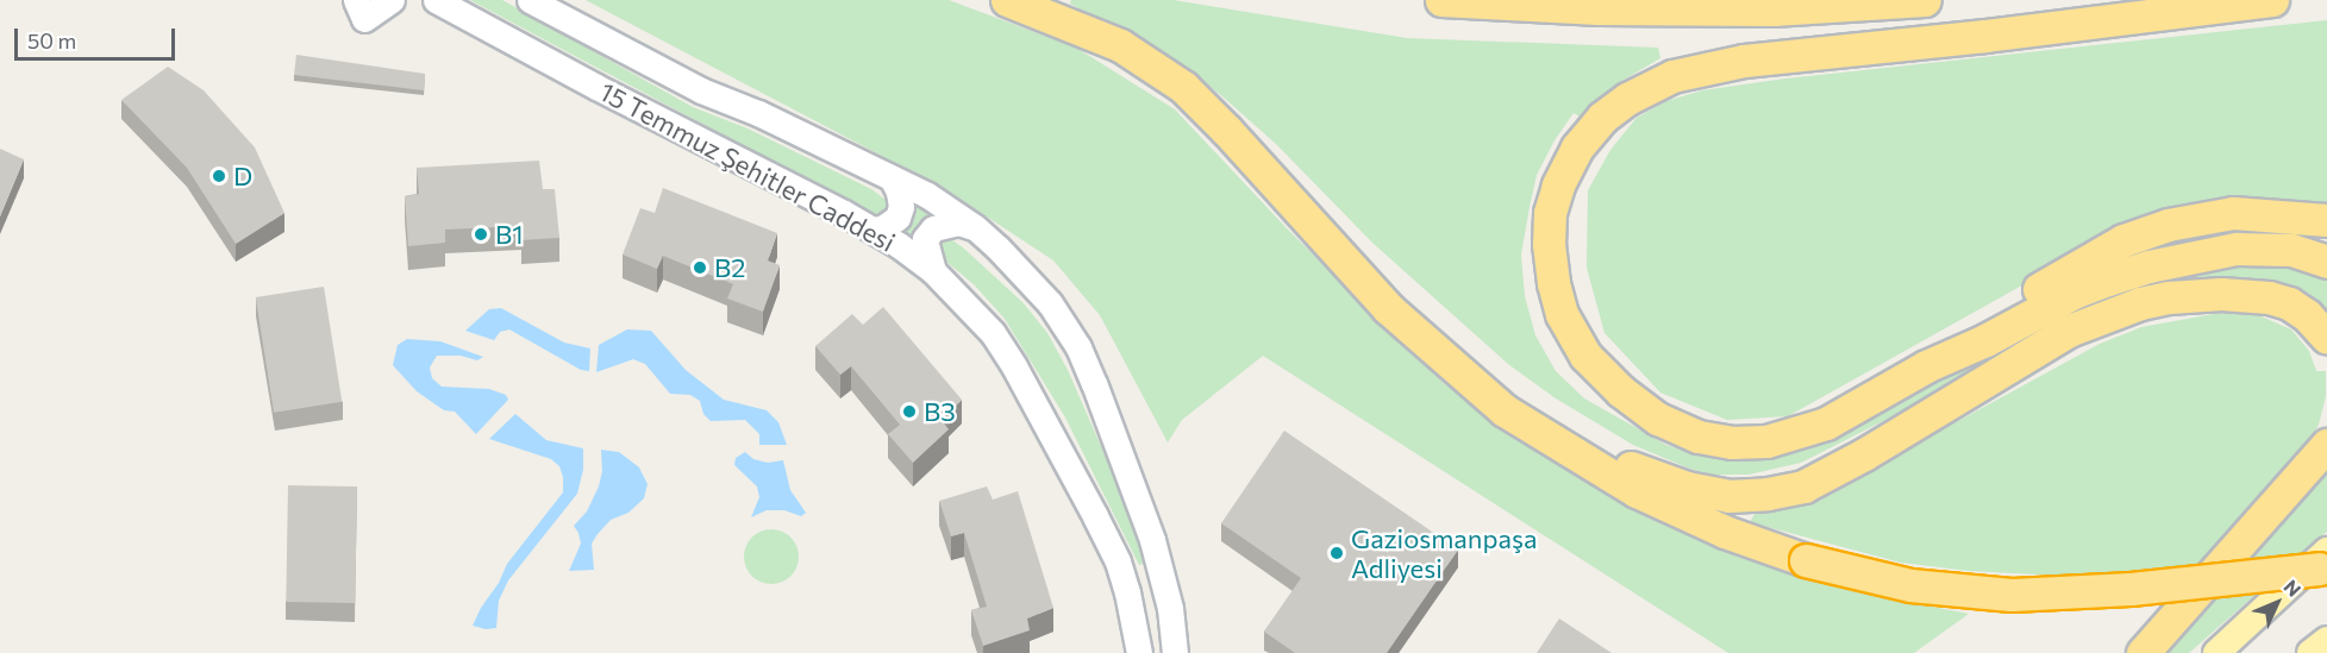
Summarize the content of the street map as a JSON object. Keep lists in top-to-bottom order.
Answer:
{
  "streets": {
    "main road": ["15 Temmuz Şehitler Caddesi"]
  },
  "places": [
    "D",
    "B1",
    "B2",
    "B3",
    "Gaziosmanpaşa Adliyesi"
  ],
  "scale_bar": "50 m",
  "north": "top right"
}
